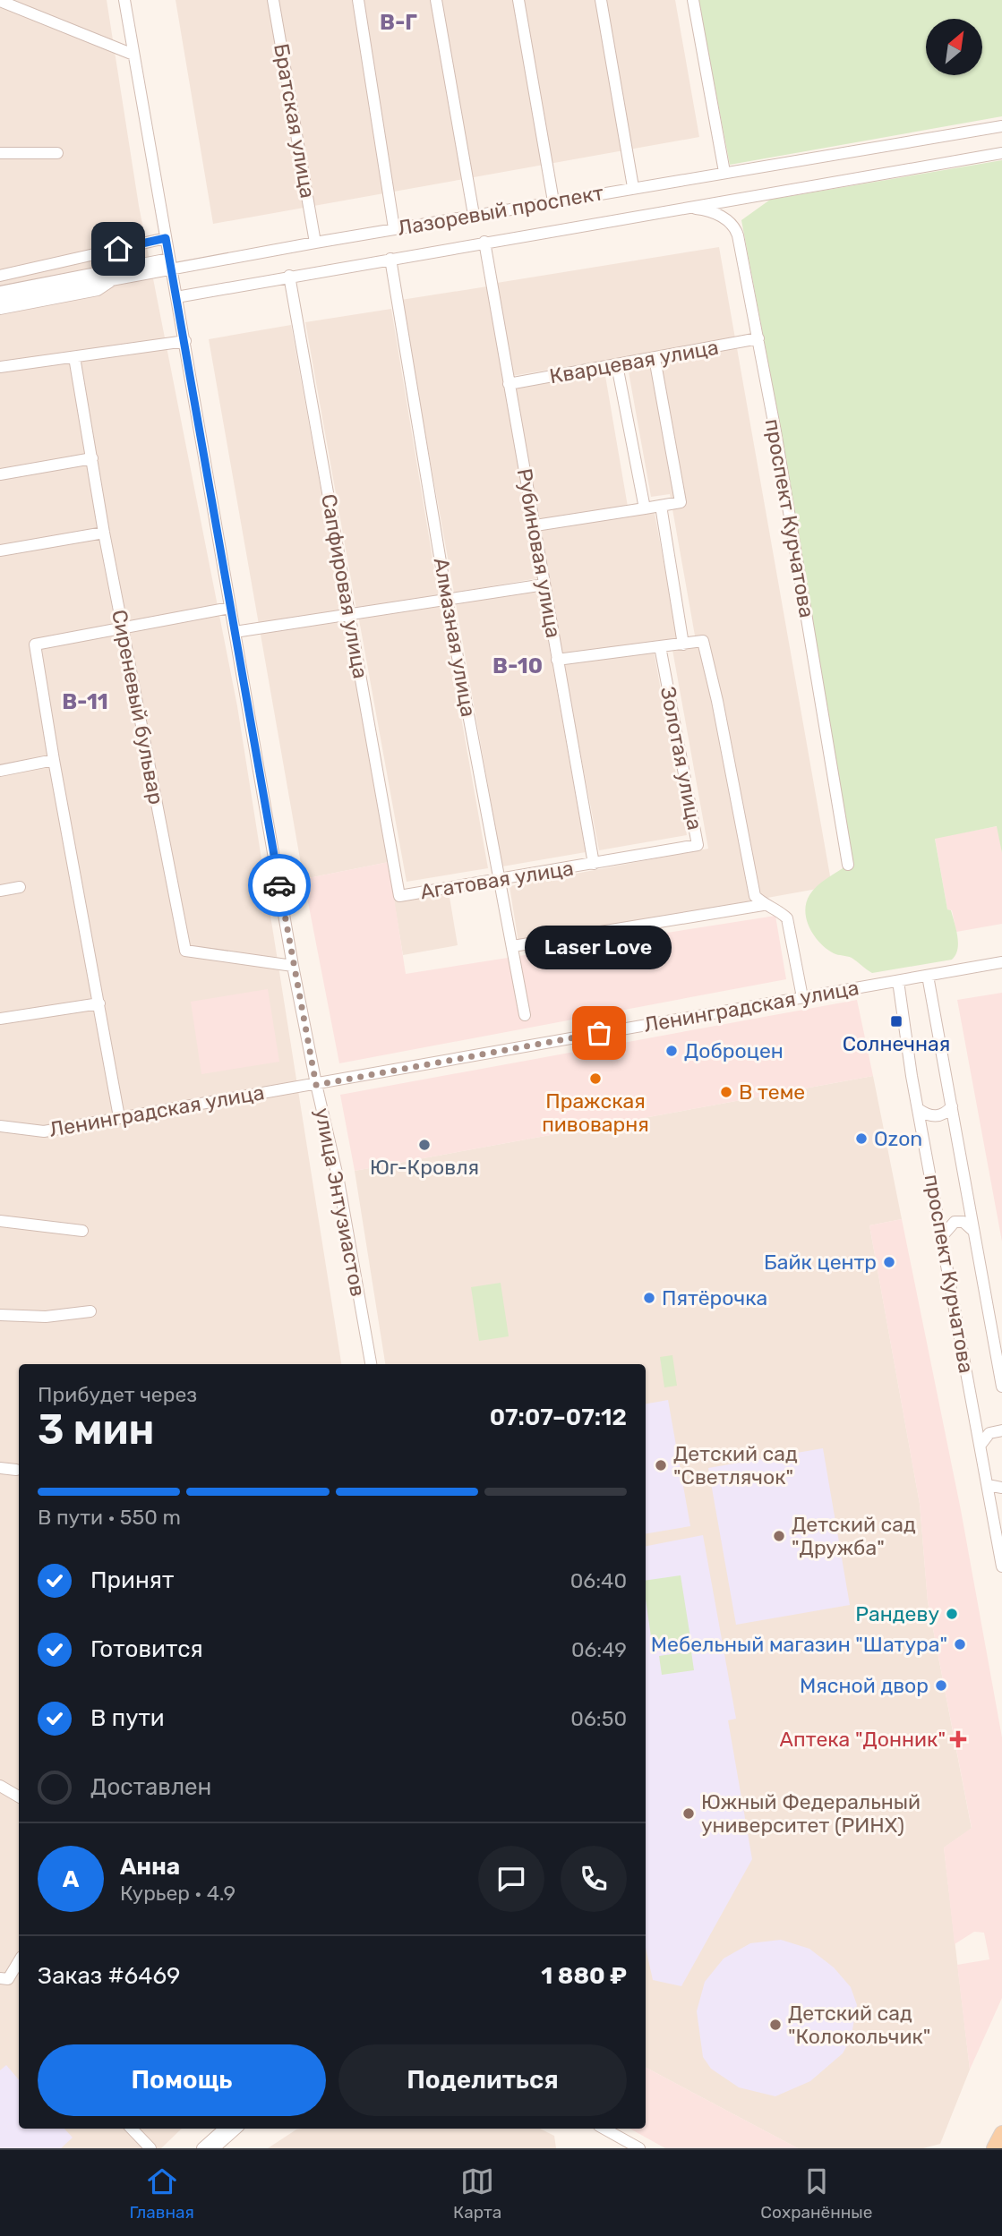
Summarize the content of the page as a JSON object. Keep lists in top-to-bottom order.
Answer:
{
  "streets": {
    "street": [
      "Братская улица",
      "Лазоревый проспект",
      "Кварцевая улица",
      "проспект Курчатова",
      "Рубиновая улица",
      "Сапфировая улица",
      "Алмазная улица",
      "Сиреневый бульвар",
      "Золотая улица",
      "Агатовая улица",
      "Ленинградская улица",
      "улица Энтузиастов"
    ]
  },
  "crossings": [
    ["Братская улица", "Лазоревый проспект"],
    ["Лазоревый проспект", "проспект Курчатова"],
    ["Лазоревый проспект", "Рубиновая улица"],
    ["Лазоревый проспект", "Сапфировая улица"],
    ["Лазоревый проспект", "Алмазная улица"],
    ["Лазоревый проспект", "улица Энтузиастов"],
    ["Кварцевая улица", "проспект Курчатова"],
    ["Кварцевая улица", "Рубиновая улица"],
    ["проспект Курчатова", "Ленинградская улица"],
    ["Рубиновая улица", "Золотая улица"],
    ["Рубиновая улица", "Агатовая улица"],
    ["Сапфировая улица", "Агатовая улица"],
    ["Алмазная улица", "Агатовая улица"],
    ["Сиреневый бульвар", "улица Энтузиастов"],
    ["Золотая улица", "Агатовая улица"],
    ["Ленинградская улица", "улица Энтузиастов"]
  ],
  "districts": ["В-Г", "В-10", "В-11"],
  "places": {
    "transit": ["Солнечная"],
    "other": [
      "Laser Love",
      "Доброцен",
      "Пражская пивоварня",
      "В теме",
      "Ozon",
      "Юг-Кровля",
      "Байк центр",
      "Пятёрочка",
      "Детский сад \"Светлячок\"",
      "Детский сад \"Дружба\"",
      "Рандеву",
      "Мебельный магазин \"Шатура\"",
      "Мясной двор",
      "Южный Федеральный университет (РИНХ)",
      "Детский сад \"Колокольчик\""
    ],
    "health": ["Аптека \"Донник\""]
  },
  "north": "top right",
  "page": {
    "bubble": "Laser Love",
    "heading": ["3 мин", "Прибудет через", "07:07–07:12"],
    "panel": [
      "Анна",
      "Курьер · 4.9",
      "Заказ #6469",
      "1 880 ₽"
    ],
    "bar": "В пути · 550 m",
    "list": [
      ["Принят", "06:40"],
      ["Готовится", "06:49"],
      ["В пути", "06:50"],
      "Доставлен"
    ],
    "round": "А",
    "buttons": ["Помощь", "Поделиться"],
    "tabs": ["Главная", "Карта", "Сохранённые"]
  }
}
